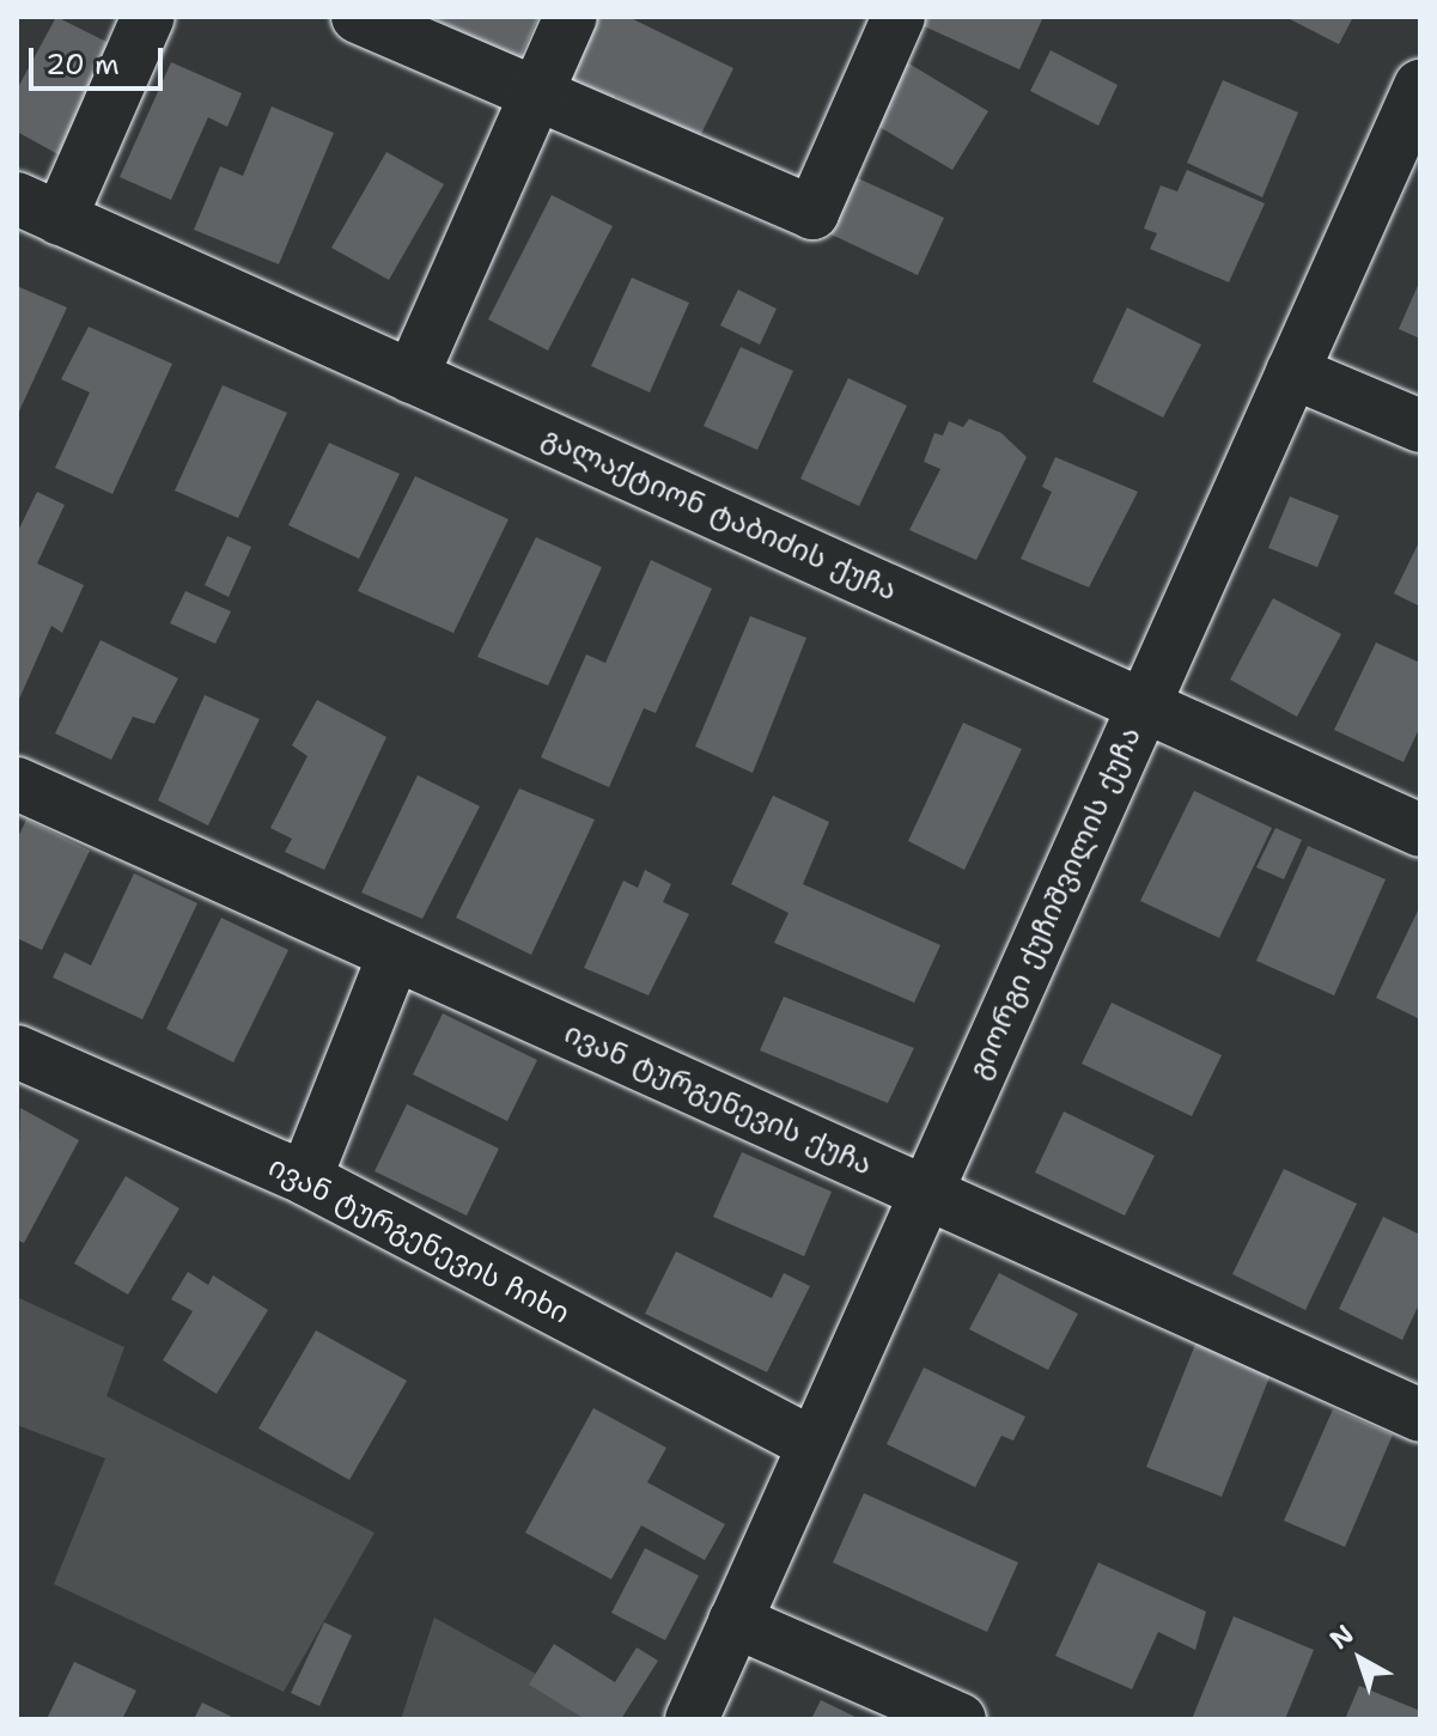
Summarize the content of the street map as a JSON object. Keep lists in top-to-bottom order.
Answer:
{
  "streets": {
    "street": [
      "გალაქტიონ ტაბიძის ქუჩა",
      "გიორგი ქუჩიშვილის ქუჩა",
      "ივან ტურგენევის ქუჩა",
      "ივან ტურგენევის ჩიხი"
    ]
  },
  "crossings": [
    ["გალაქტიონ ტაბიძის ქუჩა", "გიორგი ქუჩიშვილის ქუჩა"],
    ["გიორგი ქუჩიშვილის ქუჩა", "ივან ტურგენევის ქუჩა"],
    ["გიორგი ქუჩიშვილის ქუჩა", "ივან ტურგენევის ჩიხი"]
  ],
  "scale_bar": "20 m",
  "north": "top left"
}
